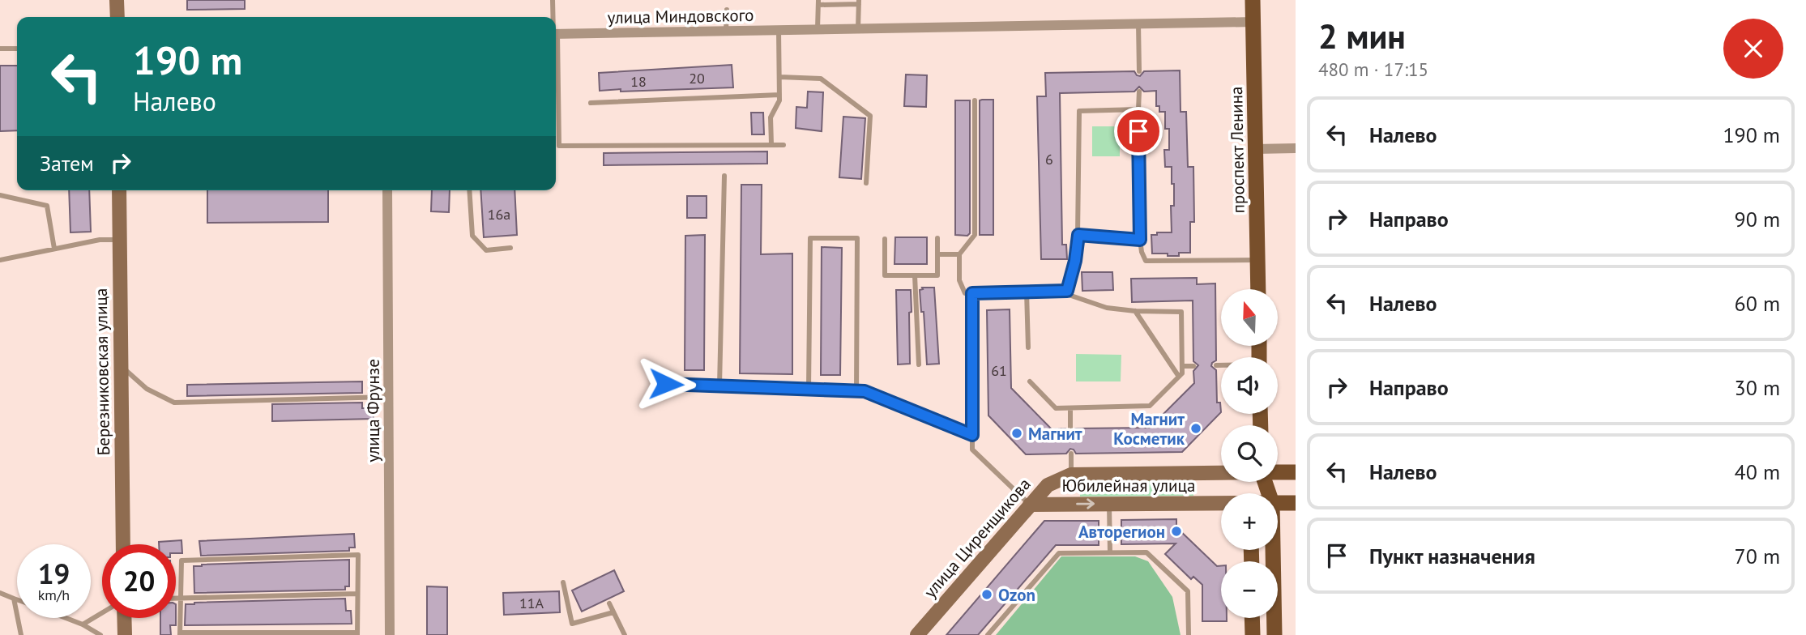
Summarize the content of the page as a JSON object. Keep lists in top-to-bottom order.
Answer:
{
  "streets": {
    "main road": ["проспект Ленина", "Юбилейная улица"],
    "street": [
      "улица Миндовского",
      "Березниковская улица",
      "улица Фрунзе",
      "улица Циренщикова"
    ]
  },
  "crossings": [
    ["улица Миндовского", "проспект Ленина"],
    ["Юбилейная улица", "улица Циренщикова"]
  ],
  "places": [
    "Магнит Косметик",
    "Магнит",
    "Авторегион",
    "Ozon"
  ],
  "house_numbers": [
    "20",
    "18",
    "6",
    "16а",
    "61",
    "11А"
  ],
  "north": "top",
  "page": {
    "heading": ["2 мин", "480 m · 17:15"],
    "turn": ["190 m", "Налево"],
    "list": [
      {
        "name": "Налево",
        "value": "190 m"
      },
      {
        "name": "Направо",
        "value": "90 m"
      },
      {
        "name": "Налево",
        "value": "60 m"
      },
      {
        "name": "Направо",
        "value": "30 m"
      },
      {
        "name": "Налево",
        "value": "40 m"
      },
      {
        "name": "Пункт назначения",
        "value": "70 m"
      }
    ],
    "then": "Затем",
    "map_buttons": ["+", "−"],
    "speed": "19 km/h",
    "limit": "20"
  }
}
